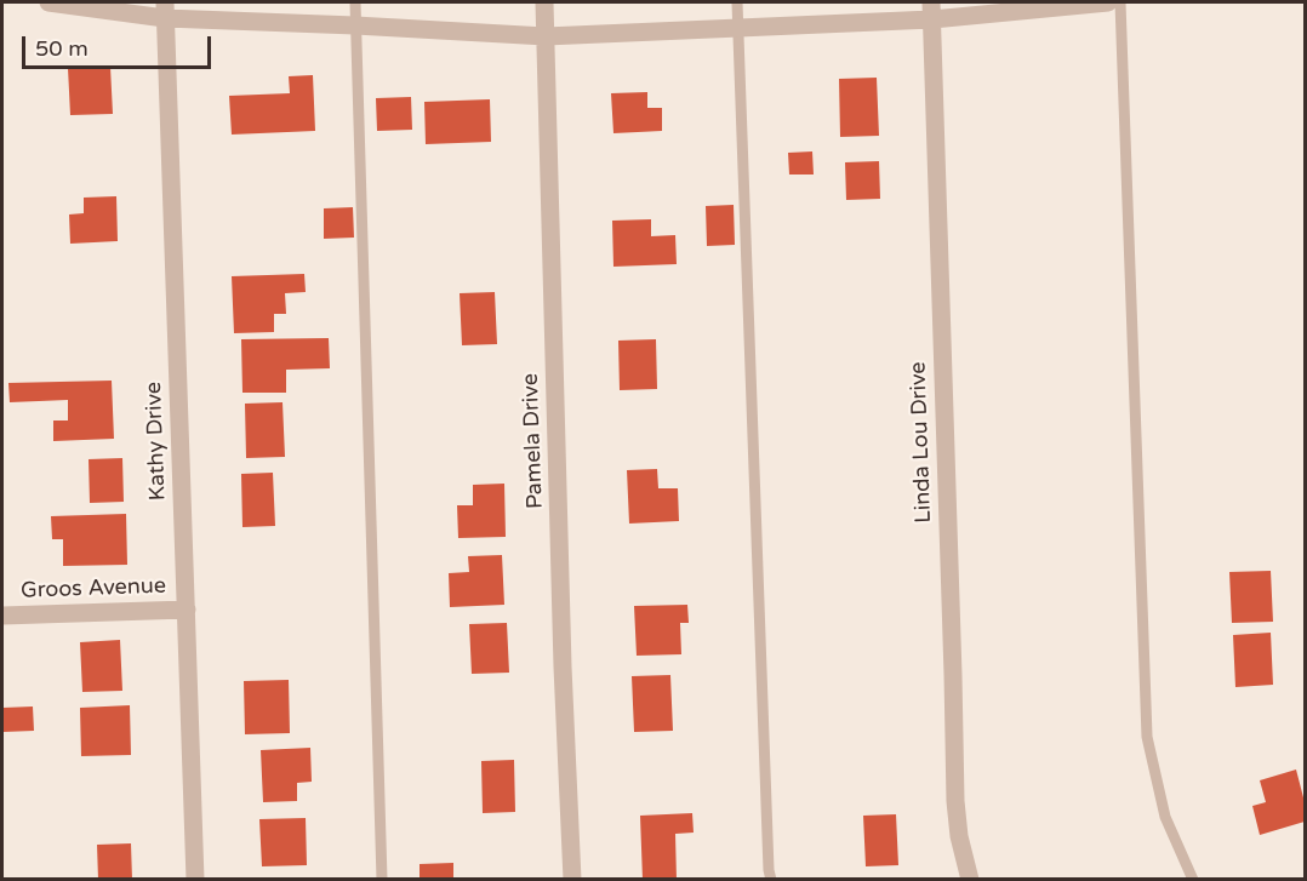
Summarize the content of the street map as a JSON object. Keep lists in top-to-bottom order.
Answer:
{
  "streets": {
    "street": [
      "Kathy Drive",
      "Pamela Drive",
      "Linda Lou Drive",
      "Groos Avenue"
    ]
  },
  "crossings": [
    ["Kathy Drive", "Groos Avenue"]
  ],
  "scale_bar": "50 m"
}
